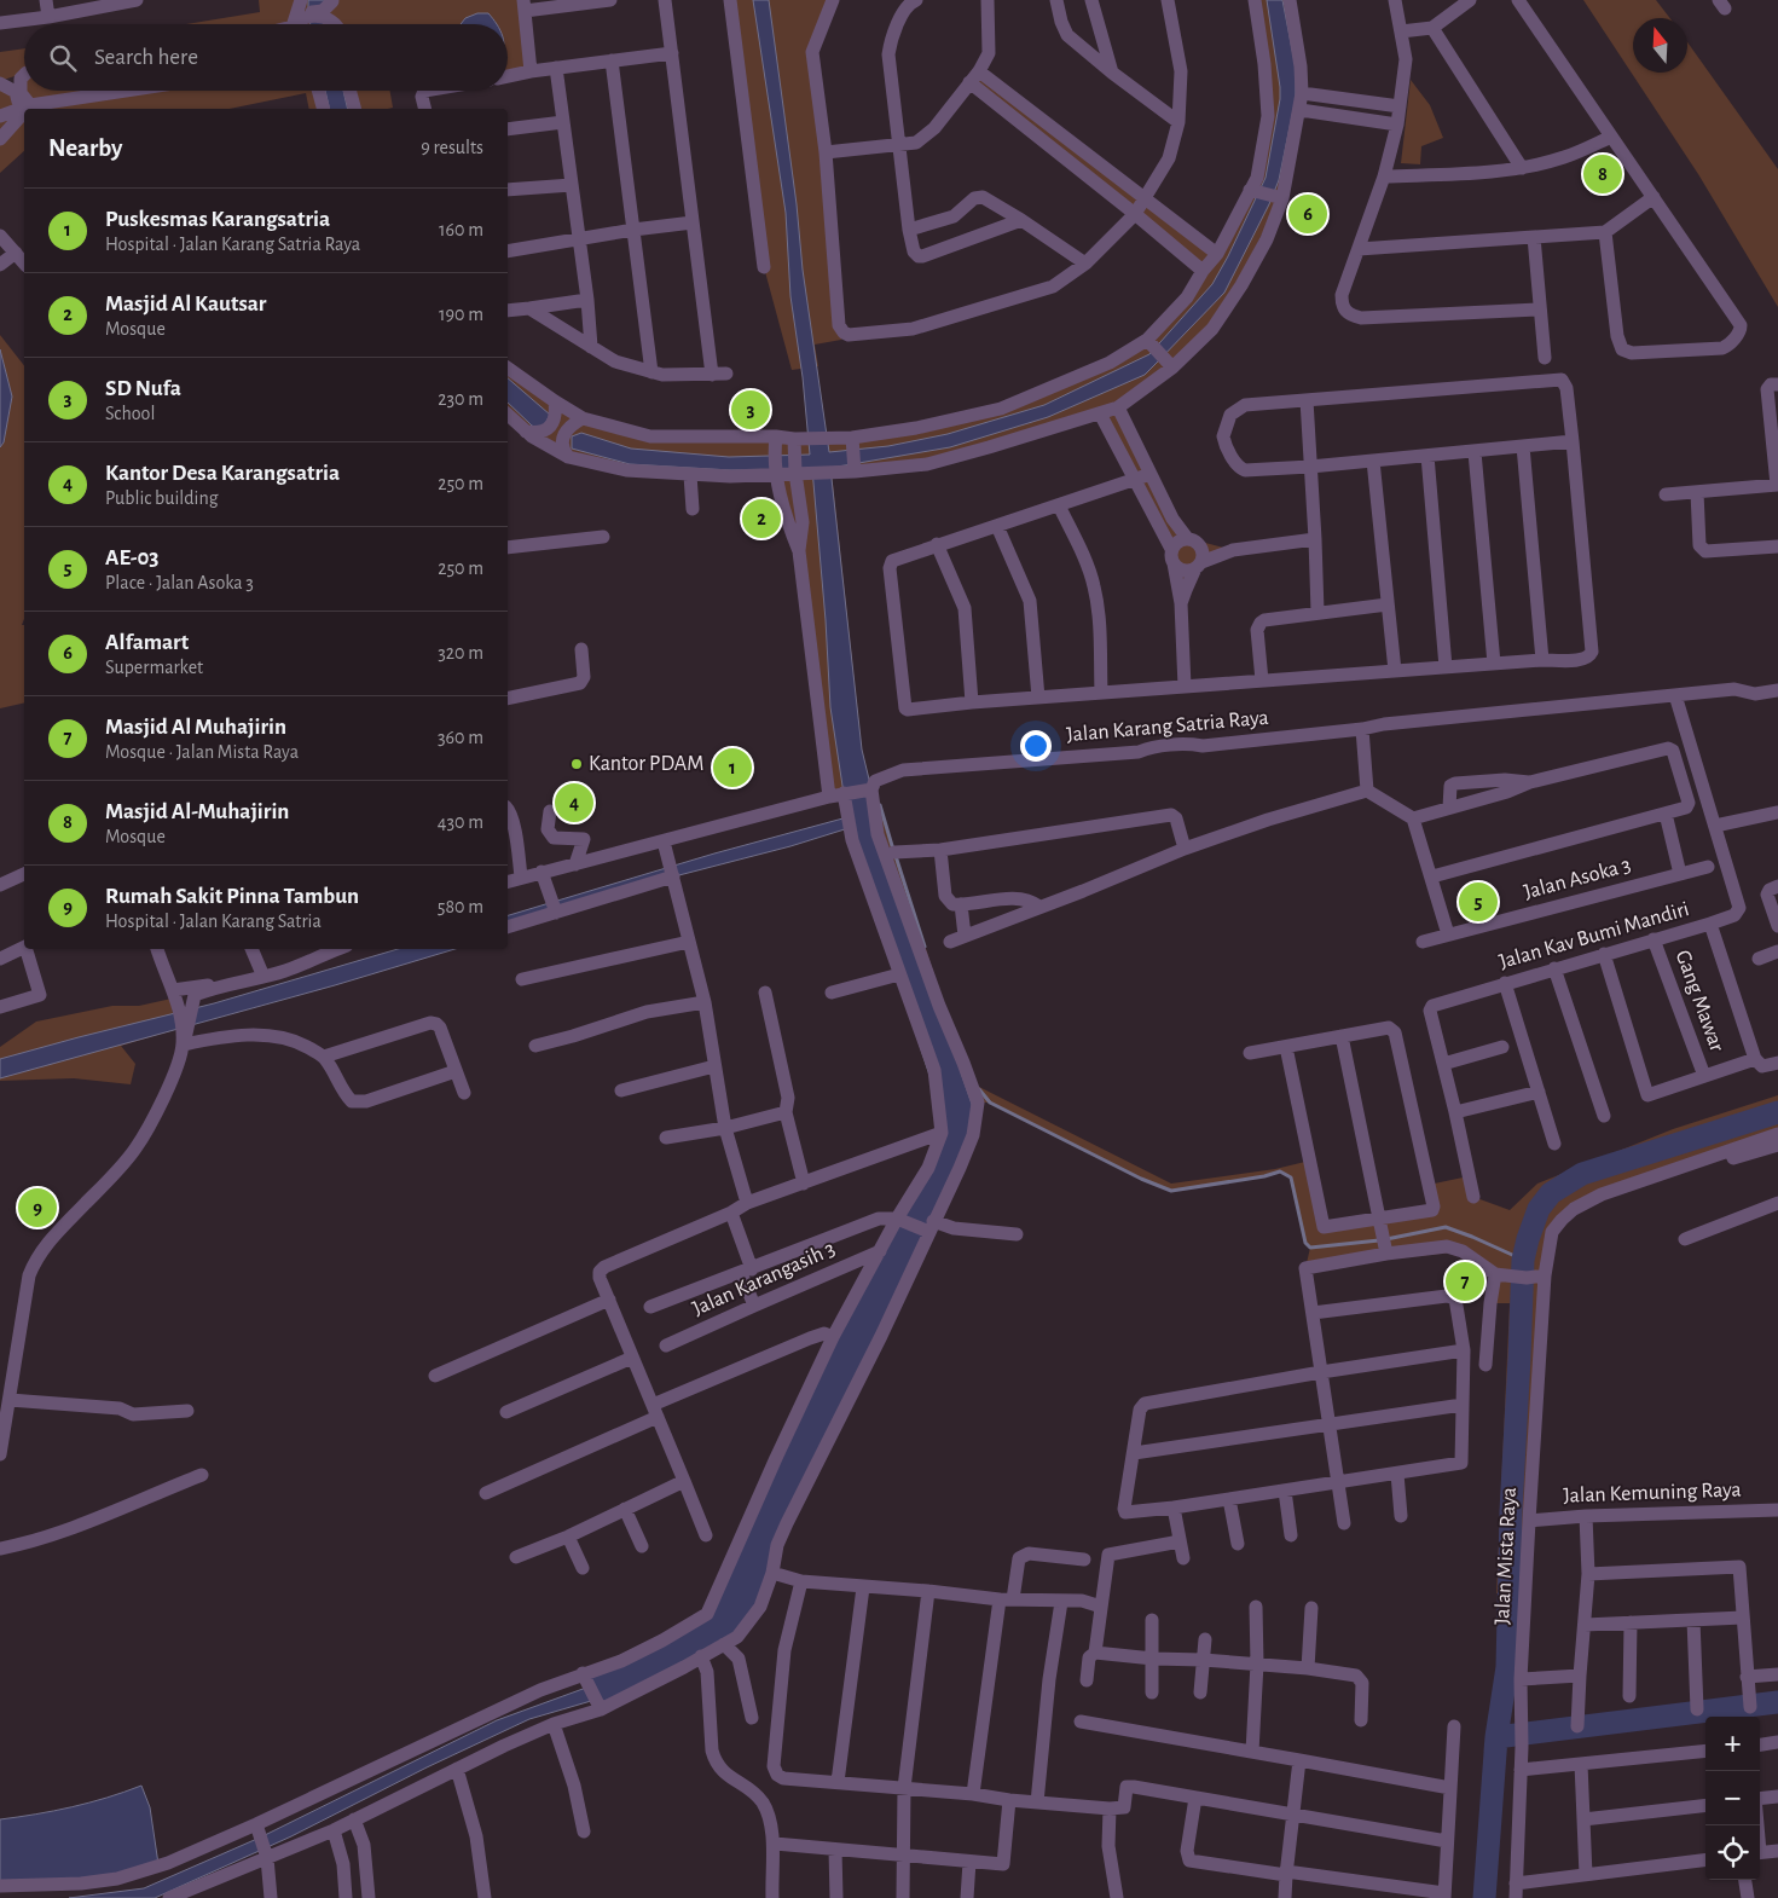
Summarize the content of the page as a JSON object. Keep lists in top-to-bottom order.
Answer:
{
  "streets": {
    "street": [
      "Jalan Karang Satria Raya",
      "Jalan Asoka 3",
      "Jalan Kav Bumi Mandiri",
      "Gang Mawar",
      "Jalan Karangasih 3",
      "Jalan Kemuning Raya",
      "Jalan Mista Raya"
    ]
  },
  "crossings": [
    ["Jalan Karang Satria Raya", "Jalan Kav Bumi Mandiri"],
    ["Jalan Kav Bumi Mandiri", "Gang Mawar"],
    ["Jalan Kemuning Raya", "Jalan Mista Raya"]
  ],
  "places": ["Kantor PDAM"],
  "north": "top",
  "page": {
    "search": "Search here",
    "heading": ["Nearby", "9 results"],
    "pins": [
      "8",
      "6",
      "3",
      "2",
      "1",
      "4",
      "5",
      "9",
      "7"
    ],
    "list": [
      {
        "mark": "1",
        "name": "Puskesmas Karangsatria",
        "note": "Hospital · Jalan Karang Satria Raya",
        "value": "160 m"
      },
      {
        "mark": "2",
        "name": "Masjid Al Kautsar",
        "note": "Mosque",
        "value": "190 m"
      },
      {
        "mark": "3",
        "name": "SD Nufa",
        "note": "School",
        "value": "230 m"
      },
      {
        "mark": "4",
        "name": "Kantor Desa Karangsatria",
        "note": "Public building",
        "value": "250 m"
      },
      {
        "mark": "5",
        "name": "AE-03",
        "note": "Place · Jalan Asoka 3",
        "value": "250 m"
      },
      {
        "mark": "6",
        "name": "Alfamart",
        "note": "Supermarket",
        "value": "320 m"
      },
      {
        "mark": "7",
        "name": "Masjid Al Muhajirin",
        "note": "Mosque · Jalan Mista Raya",
        "value": "360 m"
      },
      {
        "mark": "8",
        "name": "Masjid Al-Muhajirin",
        "note": "Mosque",
        "value": "430 m"
      },
      {
        "mark": "9",
        "name": "Rumah Sakit Pinna Tambun",
        "note": "Hospital · Jalan Karang Satria",
        "value": "580 m"
      }
    ],
    "map_buttons": ["+", "−"]
  }
}
